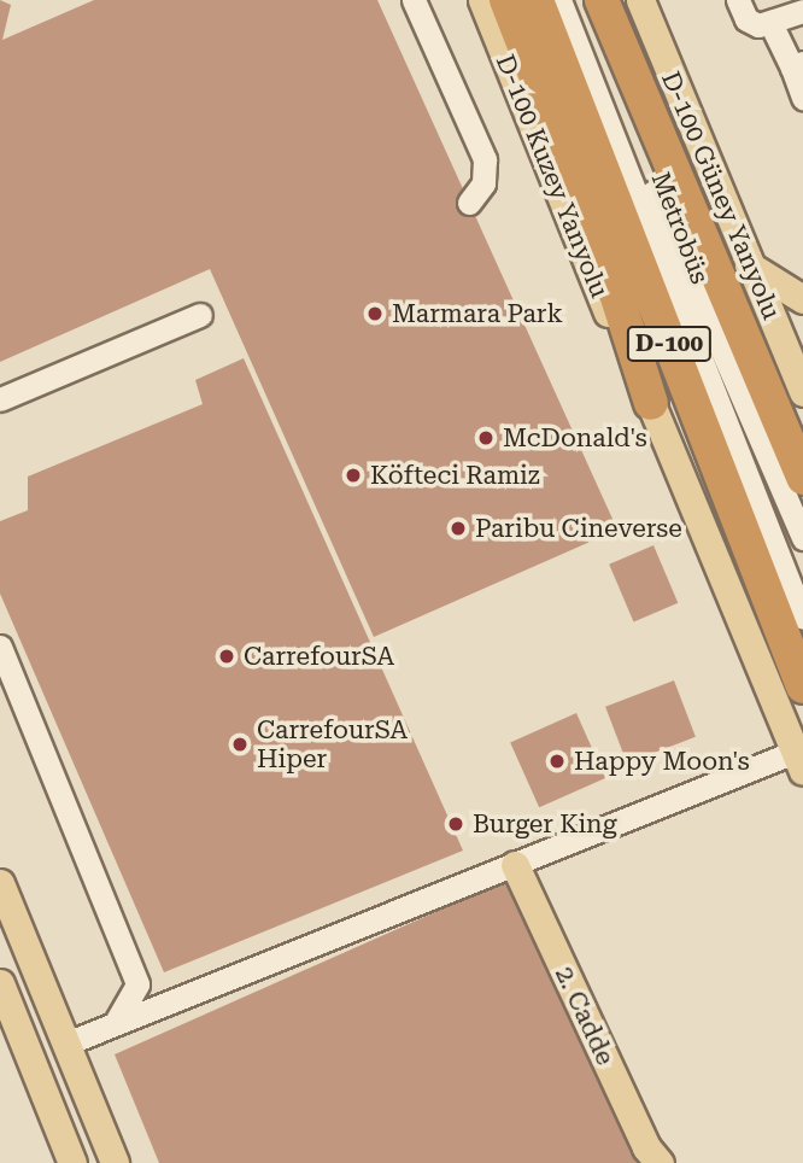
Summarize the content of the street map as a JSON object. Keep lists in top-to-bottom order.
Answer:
{
  "streets": {
    "highway": ["D-100"],
    "main road": ["D-100 Kuzey Yanyolu", "D-100 Güney Yanyolu", "2. Cadde"],
    "street": ["Metrobüs"]
  },
  "places": [
    "Marmara Park",
    "McDonald's",
    "Köfteci Ramiz",
    "Paribu Cineverse",
    "CarrefourSA",
    "CarrefourSA Hiper",
    "Happy Moon's",
    "Burger King"
  ]
}
